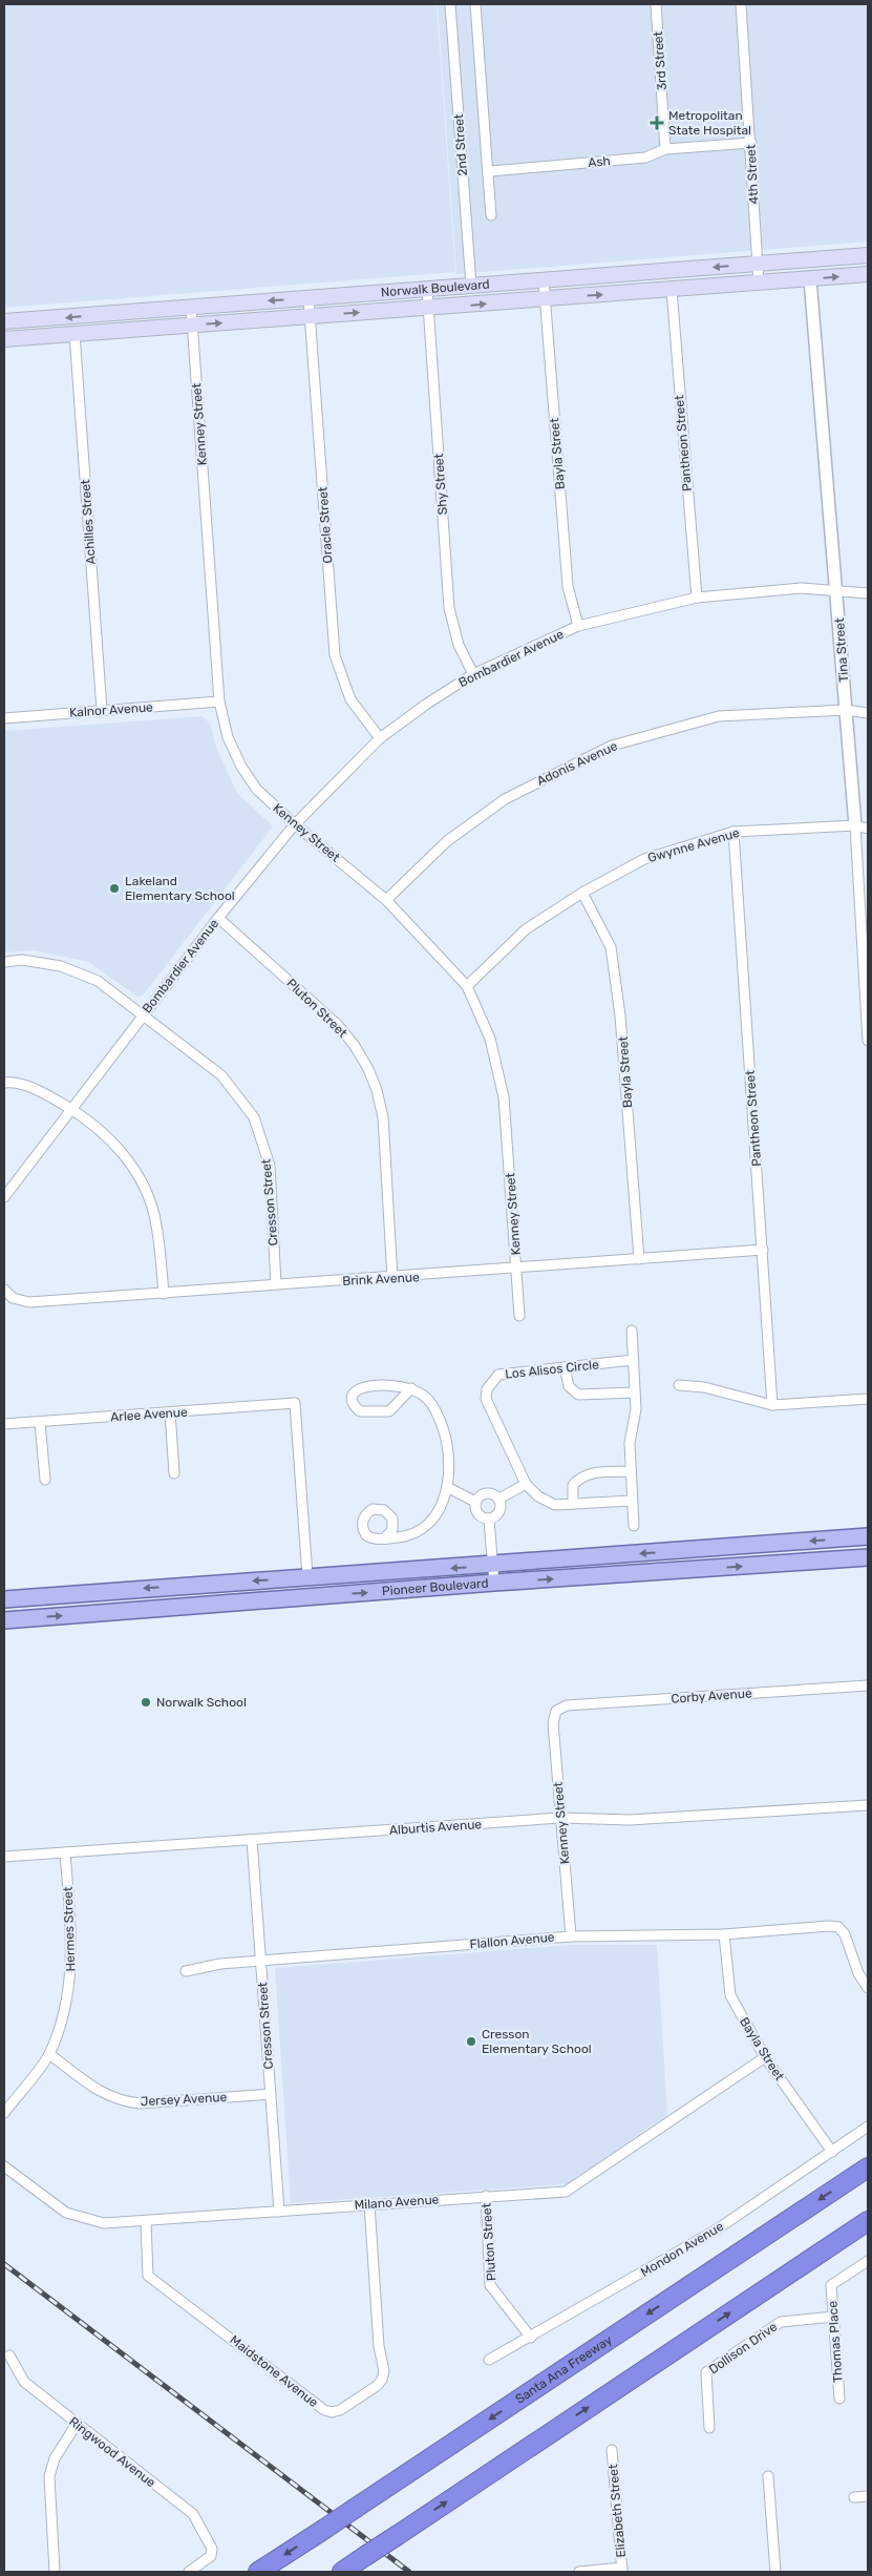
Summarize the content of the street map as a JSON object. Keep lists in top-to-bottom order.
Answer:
{
  "streets": {
    "highway": ["Santa Ana Freeway"],
    "main road": ["Norwalk Boulevard", "Pioneer Boulevard"],
    "street": [
      "3rd Street",
      "2nd Street",
      "Ash",
      "4th Street",
      "Kenney Street",
      "Pantheon Street",
      "Bayla Street",
      "Shy Street",
      "Achilles Street",
      "Oracle Street",
      "Tina Street",
      "Bombardier Avenue",
      "Kalnor Avenue",
      "Adonis Avenue",
      "Gwynne Avenue",
      "Pluton Street",
      "Cresson Street",
      "Brink Avenue",
      "Los Alisos Circle",
      "Arlee Avenue",
      "Corby Avenue",
      "Alburtis Avenue",
      "Hermes Street",
      "Flallon Avenue",
      "Jersey Avenue",
      "Milano Avenue",
      "Mondon Avenue",
      "Thomas Place",
      "Dollison Drive",
      "Maidstone Avenue",
      "Ringwood Avenue",
      "Elizabeth Street"
    ]
  },
  "crossings": [
    ["3rd Street", "Ash"],
    ["2nd Street", "Norwalk Boulevard"],
    ["Ash", "4th Street"],
    ["4th Street", "Norwalk Boulevard"],
    ["Norwalk Boulevard", "Kenney Street"],
    ["Norwalk Boulevard", "Pantheon Street"],
    ["Norwalk Boulevard", "Bayla Street"],
    ["Norwalk Boulevard", "Shy Street"],
    ["Norwalk Boulevard", "Achilles Street"],
    ["Norwalk Boulevard", "Oracle Street"],
    ["Norwalk Boulevard", "Tina Street"],
    ["Kenney Street", "Bombardier Avenue"],
    ["Kenney Street", "Kalnor Avenue"],
    ["Kenney Street", "Adonis Avenue"],
    ["Kenney Street", "Gwynne Avenue"],
    ["Kenney Street", "Brink Avenue"],
    ["Kenney Street", "Corby Avenue"],
    ["Kenney Street", "Alburtis Avenue"],
    ["Kenney Street", "Flallon Avenue"],
    ["Pantheon Street", "Bombardier Avenue"],
    ["Pantheon Street", "Gwynne Avenue"],
    ["Pantheon Street", "Brink Avenue"],
    ["Bayla Street", "Bombardier Avenue"],
    ["Bayla Street", "Gwynne Avenue"],
    ["Bayla Street", "Brink Avenue"],
    ["Bayla Street", "Flallon Avenue"],
    ["Bayla Street", "Milano Avenue"],
    ["Bayla Street", "Mondon Avenue"],
    ["Shy Street", "Bombardier Avenue"],
    ["Achilles Street", "Kalnor Avenue"],
    ["Oracle Street", "Bombardier Avenue"],
    ["Tina Street", "Bombardier Avenue"],
    ["Tina Street", "Adonis Avenue"],
    ["Tina Street", "Gwynne Avenue"],
    ["Bombardier Avenue", "Pluton Street"],
    ["Bombardier Avenue", "Cresson Street"],
    ["Pluton Street", "Brink Avenue"],
    ["Pluton Street", "Milano Avenue"],
    ["Pluton Street", "Mondon Avenue"],
    ["Cresson Street", "Brink Avenue"],
    ["Cresson Street", "Alburtis Avenue"],
    ["Cresson Street", "Flallon Avenue"],
    ["Cresson Street", "Jersey Avenue"],
    ["Cresson Street", "Milano Avenue"],
    ["Arlee Avenue", "Pioneer Boulevard"],
    ["Alburtis Avenue", "Hermes Street"],
    ["Hermes Street", "Jersey Avenue"],
    ["Milano Avenue", "Maidstone Avenue"],
    ["Thomas Place", "Dollison Drive"]
  ],
  "places": {
    "health": ["Metropolitan State Hospital"],
    "other": ["Lakeland Elementary School", "Norwalk School", "Cresson Elementary School"]
  }
}
